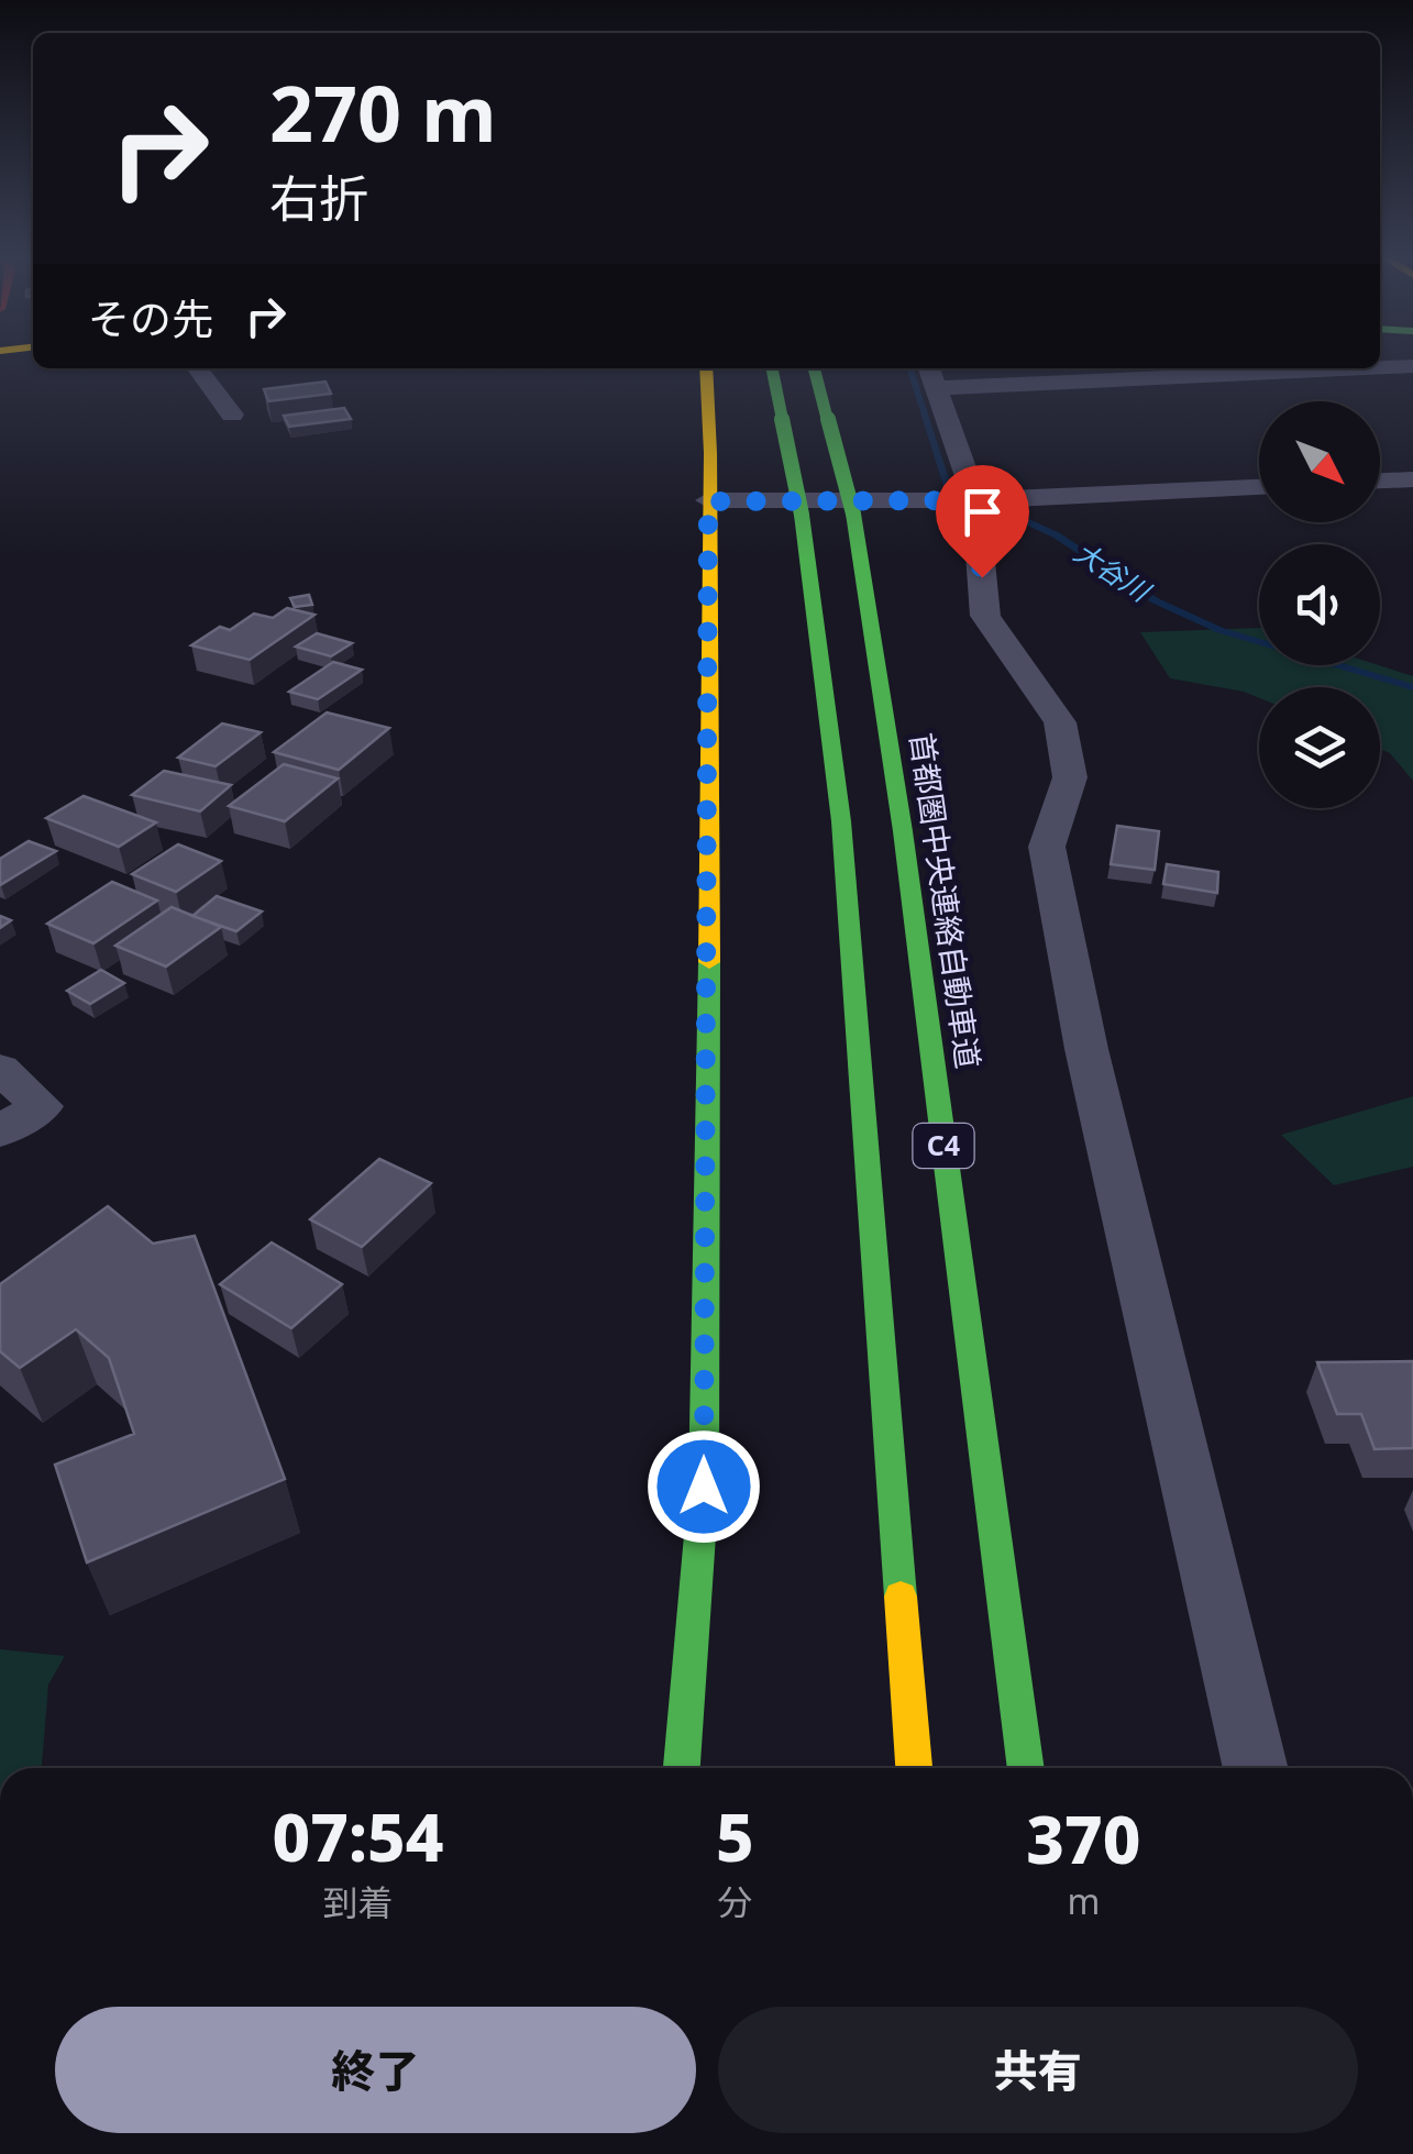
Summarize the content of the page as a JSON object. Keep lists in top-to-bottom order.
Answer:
{
  "streets": {
    "main road": ["首都圏中央連絡自動車道", "C4"]
  },
  "water": ["大谷川"],
  "north": "bottom right",
  "page": {
    "turn": ["270 m", "右折"],
    "then": "その先",
    "eta": [
      "07:54",
      "到着",
      "5",
      "分",
      "370",
      "m"
    ],
    "buttons": ["終了", "共有"]
  }
}
